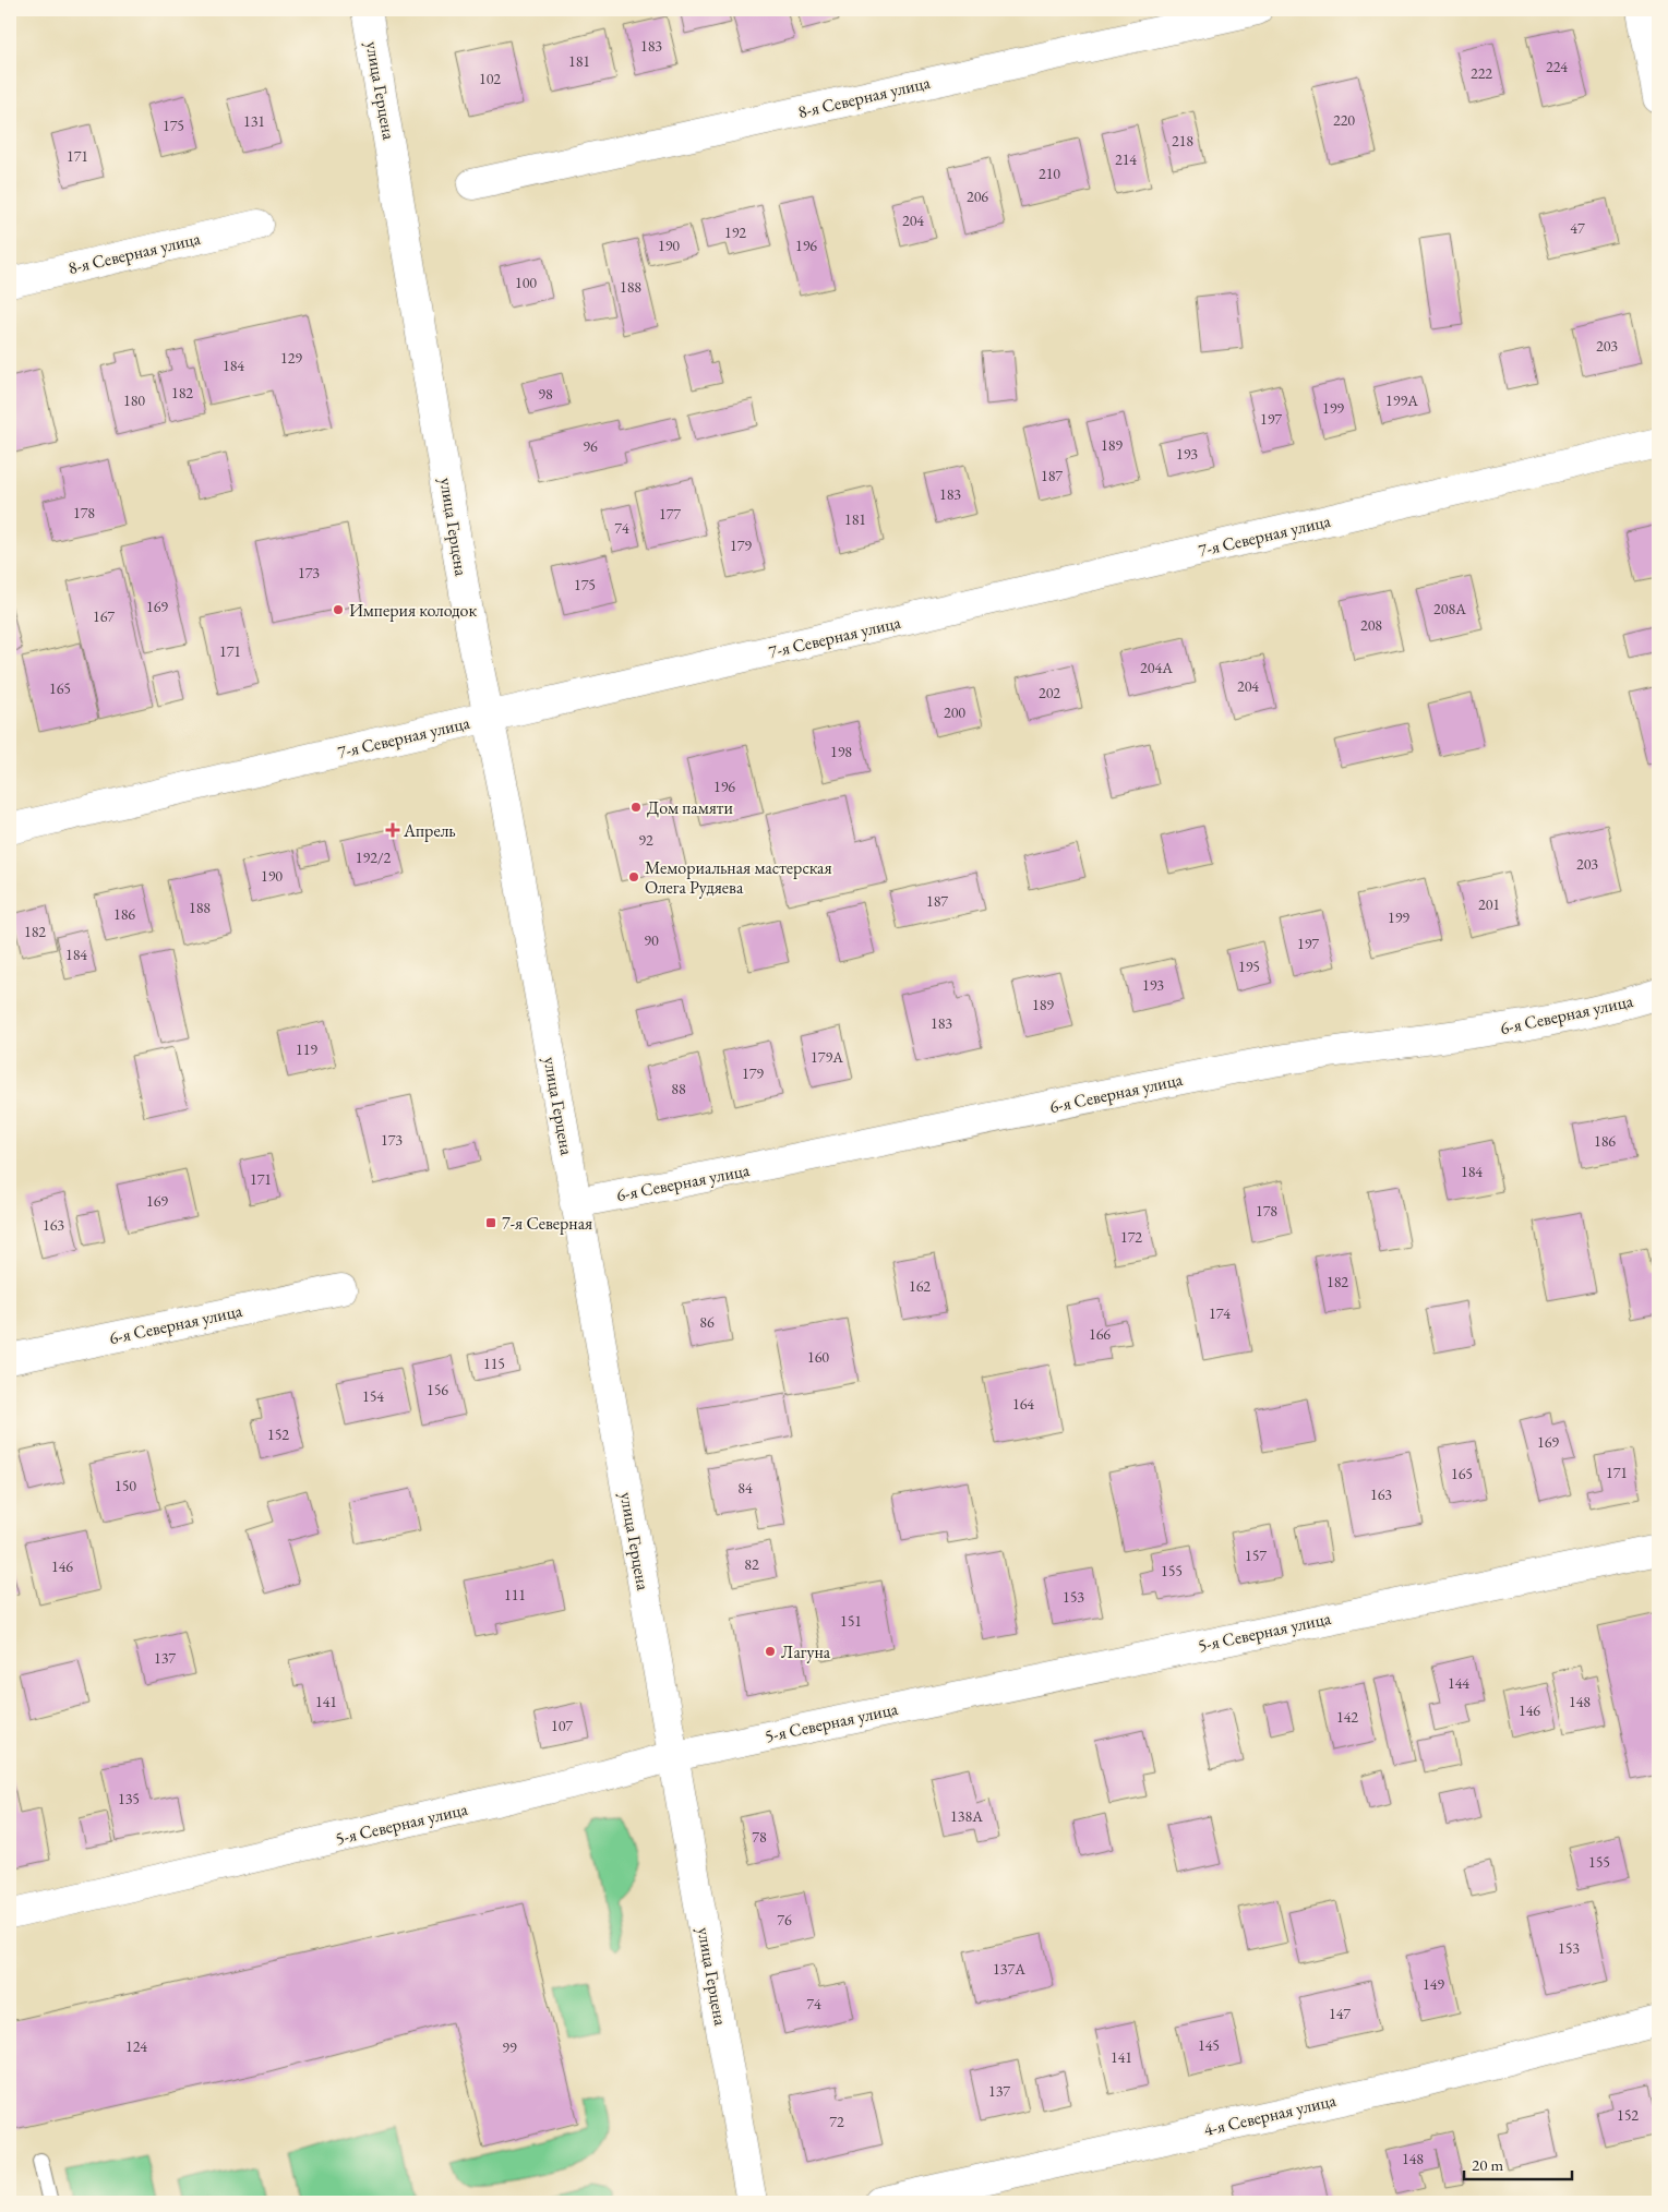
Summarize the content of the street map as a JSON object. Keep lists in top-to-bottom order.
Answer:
{
  "streets": {
    "street": [
      "улица Герцена",
      "8-я Северная улица",
      "7-я Северная улица",
      "6-я Северная улица",
      "5-я Северная улица",
      "4-я Северная улица"
    ]
  },
  "crossings": [
    ["улица Герцена", "7-я Северная улица"],
    ["улица Герцена", "6-я Северная улица"],
    ["улица Герцена", "5-я Северная улица"]
  ],
  "places": {
    "other": [
      "Империя колодок",
      "Дом памяти",
      "Мемориальная мастерская Олега Рудяева",
      "Лагуна"
    ],
    "health": ["Апрель"],
    "transit": ["7-я Северная"]
  },
  "house_numbers": [
    "183",
    "181",
    "224",
    "222",
    "102",
    "220",
    "131",
    "175",
    "218",
    "171",
    "214",
    "210",
    "206",
    "204",
    "47",
    "192",
    "190",
    "196",
    "100",
    "188",
    "203",
    "129",
    "184",
    "182",
    "98",
    "180",
    "199А",
    "199",
    "197",
    "189",
    "96",
    "193",
    "187",
    "183",
    "178",
    "177",
    "181",
    "74",
    "179",
    "173",
    "175",
    "169",
    "208А",
    "167",
    "208",
    "171",
    "204А",
    "204",
    "165",
    "202",
    "200",
    "198",
    "196",
    "92",
    "192/2",
    "203",
    "190",
    "187",
    "201",
    "188",
    "186",
    "199",
    "182",
    "90",
    "197",
    "184",
    "195",
    "193",
    "189",
    "183",
    "119",
    "179А",
    "179",
    "88",
    "173",
    "186",
    "184",
    "171",
    "169",
    "178",
    "163",
    "172",
    "182",
    "162",
    "174",
    "86",
    "166",
    "160",
    "115",
    "156",
    "154",
    "164",
    "152",
    "169",
    "171",
    "165",
    "150",
    "84",
    "163",
    "157",
    "82",
    "146",
    "155",
    "111",
    "153",
    "151",
    "137",
    "144",
    "141",
    "148",
    "146",
    "142",
    "107",
    "135",
    "138А",
    "78",
    "155",
    "76",
    "153",
    "137А",
    "149",
    "74",
    "147",
    "145",
    "124",
    "99",
    "141",
    "137",
    "152",
    "72",
    "148"
  ],
  "scale_bar": "20 m"
}
